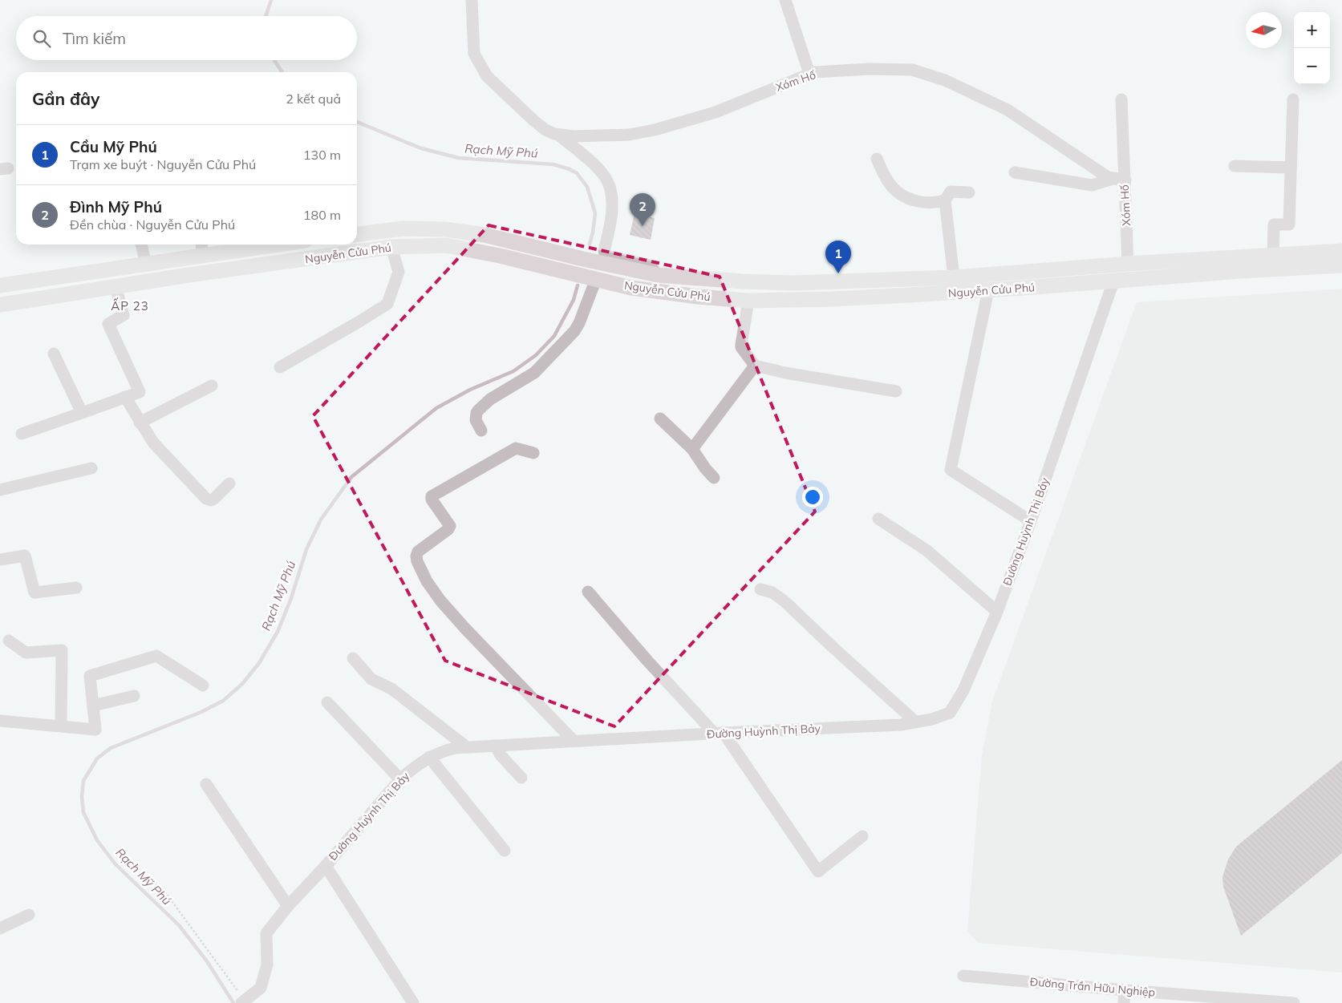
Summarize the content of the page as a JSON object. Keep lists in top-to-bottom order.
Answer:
{
  "streets": {
    "main road": ["Nguyễn Cửu Phú"],
    "street": ["Xóm Hố", "Đường Huỳnh Thị Bảy", "Đường Trần Hữu Nghiệp"]
  },
  "crossings": [
    ["Xóm Hố", "Nguyễn Cửu Phú"],
    ["Nguyễn Cửu Phú", "Đường Huỳnh Thị Bảy"]
  ],
  "districts": ["ẤP 23"],
  "water": ["Rạch Mỹ Phú"],
  "north": "left",
  "page": {
    "map_buttons": ["+", "−"],
    "search": "Tìm kiếm",
    "heading": ["Gần đây", "2 kết quả"],
    "list": [
      {
        "mark": "1",
        "name": "Cầu Mỹ Phú",
        "note": "Trạm xe buýt · Nguyễn Cửu Phú",
        "value": "130 m"
      },
      {
        "mark": "2",
        "name": "Đình Mỹ Phú",
        "note": "Đền chùa · Nguyễn Cửu Phú",
        "value": "180 m"
      }
    ],
    "pins": ["2", "1"]
  }
}
